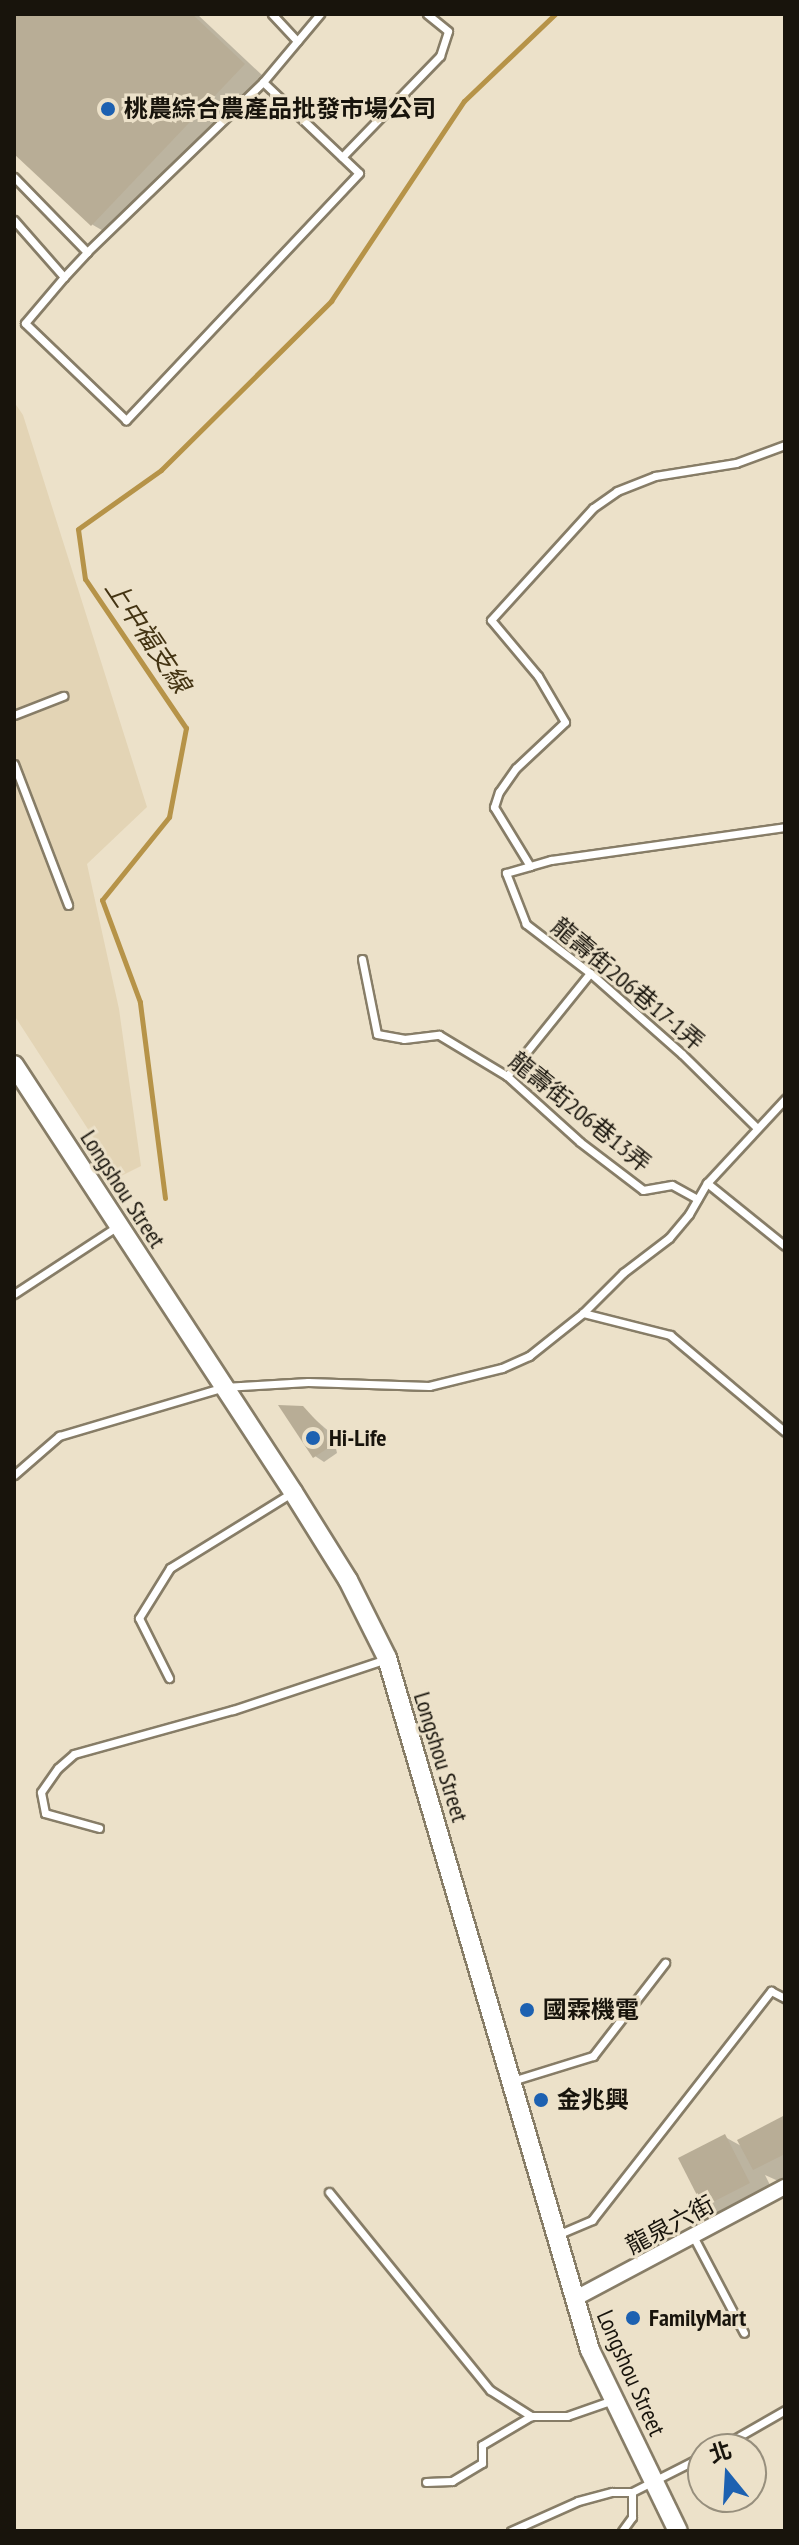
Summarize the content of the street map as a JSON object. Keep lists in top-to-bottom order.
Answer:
{
  "streets": {
    "street": ["Longshou Street", "龍泉六街"],
    "lane": ["龍壽街206巷17-1弄", "龍壽街206巷13弄"]
  },
  "crossings": [
    ["Longshou Street", "龍泉六街"]
  ],
  "water": ["上中福支線"],
  "places": [
    "桃農綜合農產品批發市場公司",
    "Hi-Life",
    "國霖機電",
    "金兆興",
    "FamilyMart"
  ],
  "north": "top"
}
